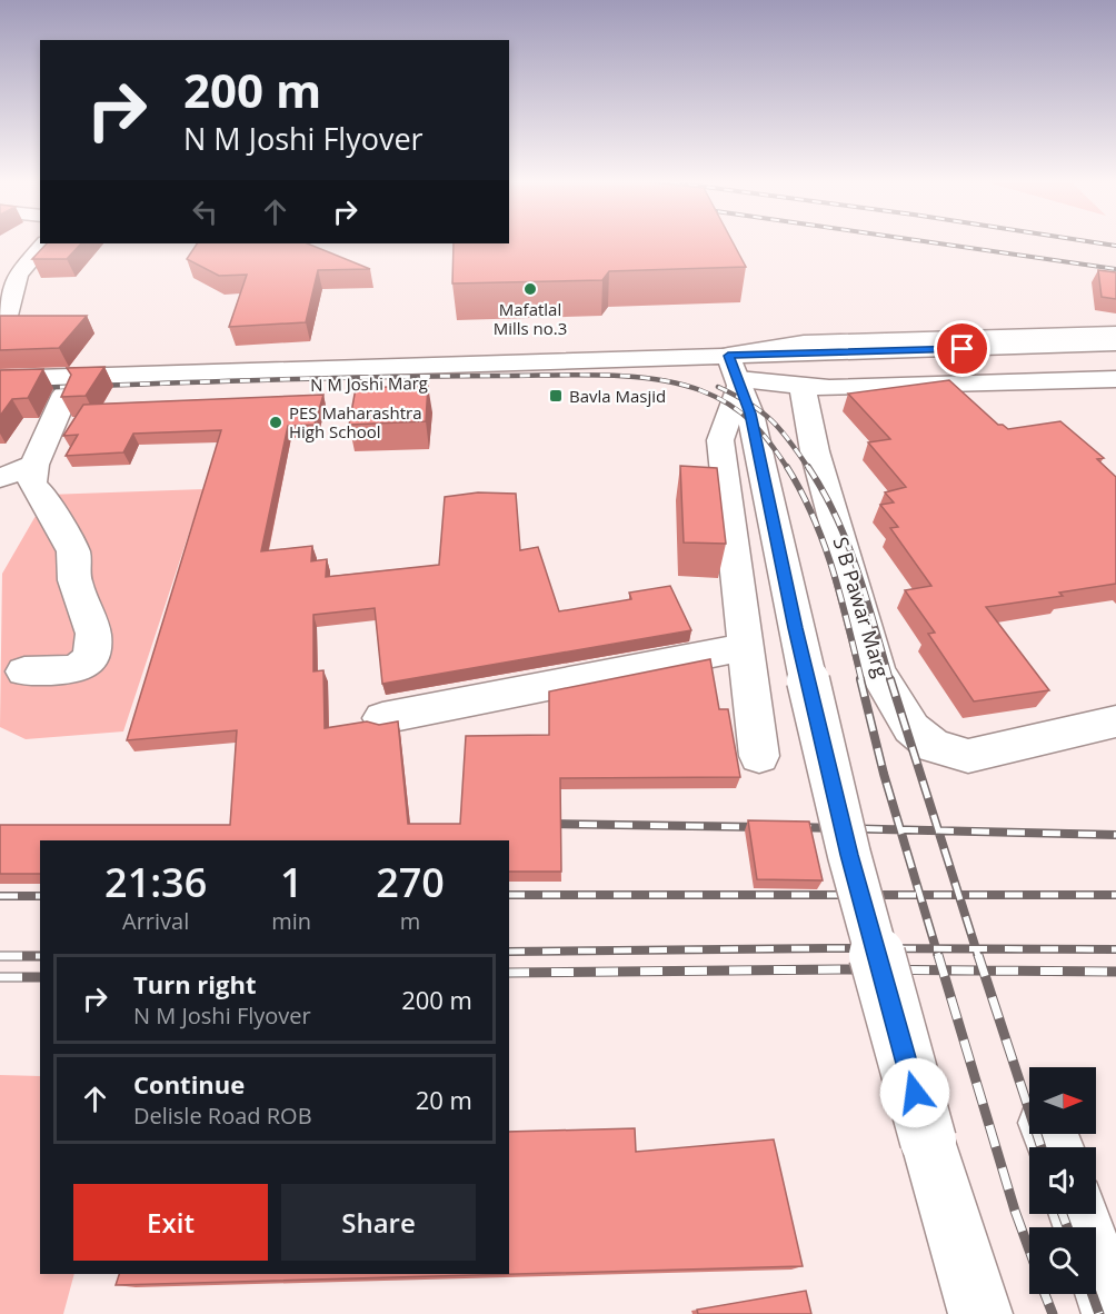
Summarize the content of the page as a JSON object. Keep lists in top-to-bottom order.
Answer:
{
  "streets": {
    "street": ["N M Joshi Marg", "S B Pawar Marg"]
  },
  "places": {
    "other": ["Mafatlal Mills no.3", "PES Maharashtra High School"],
    "transit": ["Bavla Masjid"]
  },
  "north": "right",
  "page": {
    "turn": ["200 m", "N M Joshi Flyover"],
    "eta": [
      "21:36",
      "Arrival",
      "1",
      "min",
      "270",
      "m"
    ],
    "list": [
      {
        "name": "Turn right",
        "note": "N M Joshi Flyover",
        "value": "200 m"
      },
      {
        "name": "Continue",
        "note": "Delisle Road ROB",
        "value": "20 m"
      }
    ],
    "buttons": ["Exit", "Share"]
  }
}
